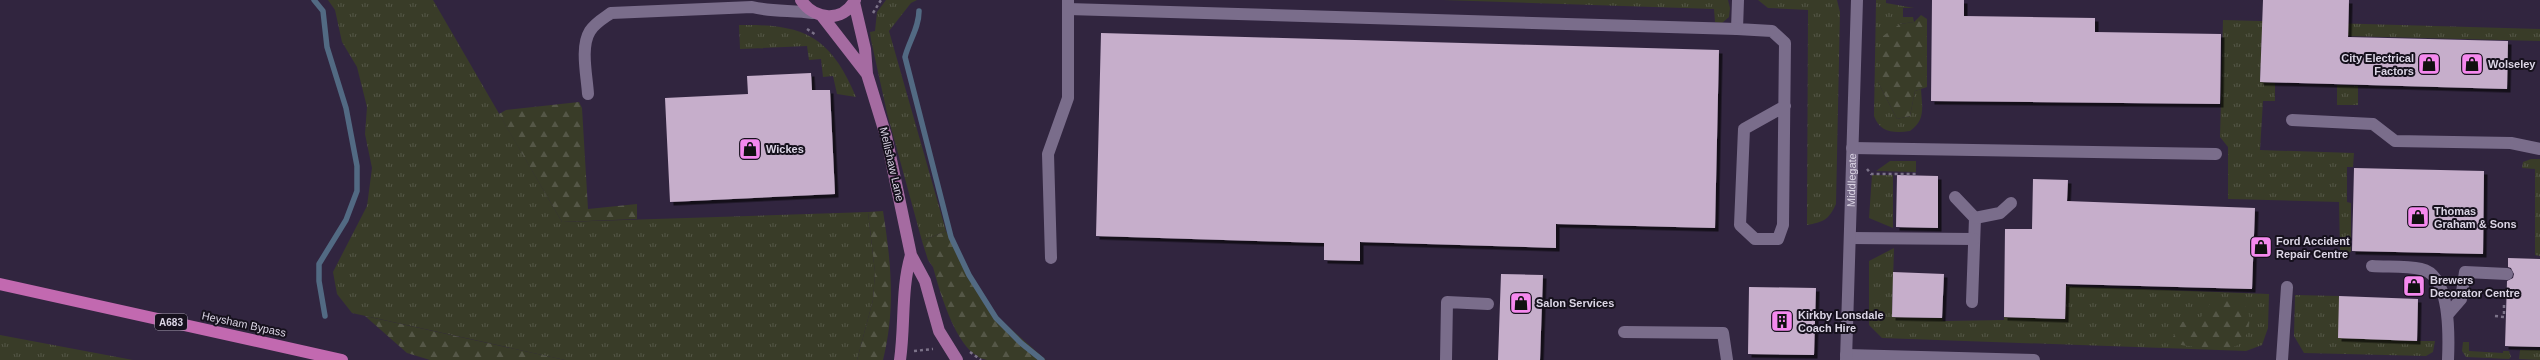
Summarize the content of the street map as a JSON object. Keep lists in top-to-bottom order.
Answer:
{
  "streets": {
    "highway": ["A683", "Heysham Bypass"],
    "main road": ["Mellishaw Lane"],
    "street": ["Middlegate"]
  },
  "places": {
    "shop": [
      "City Electrical Factors",
      "Wolseley",
      "Wickes",
      "Thomas Graham & Sons",
      "Ford Accident Repair Centre",
      "Brewers Decorator Centre",
      "Salon Services"
    ],
    "building": ["Kirkby Lonsdale Coach Hire"]
  }
}
